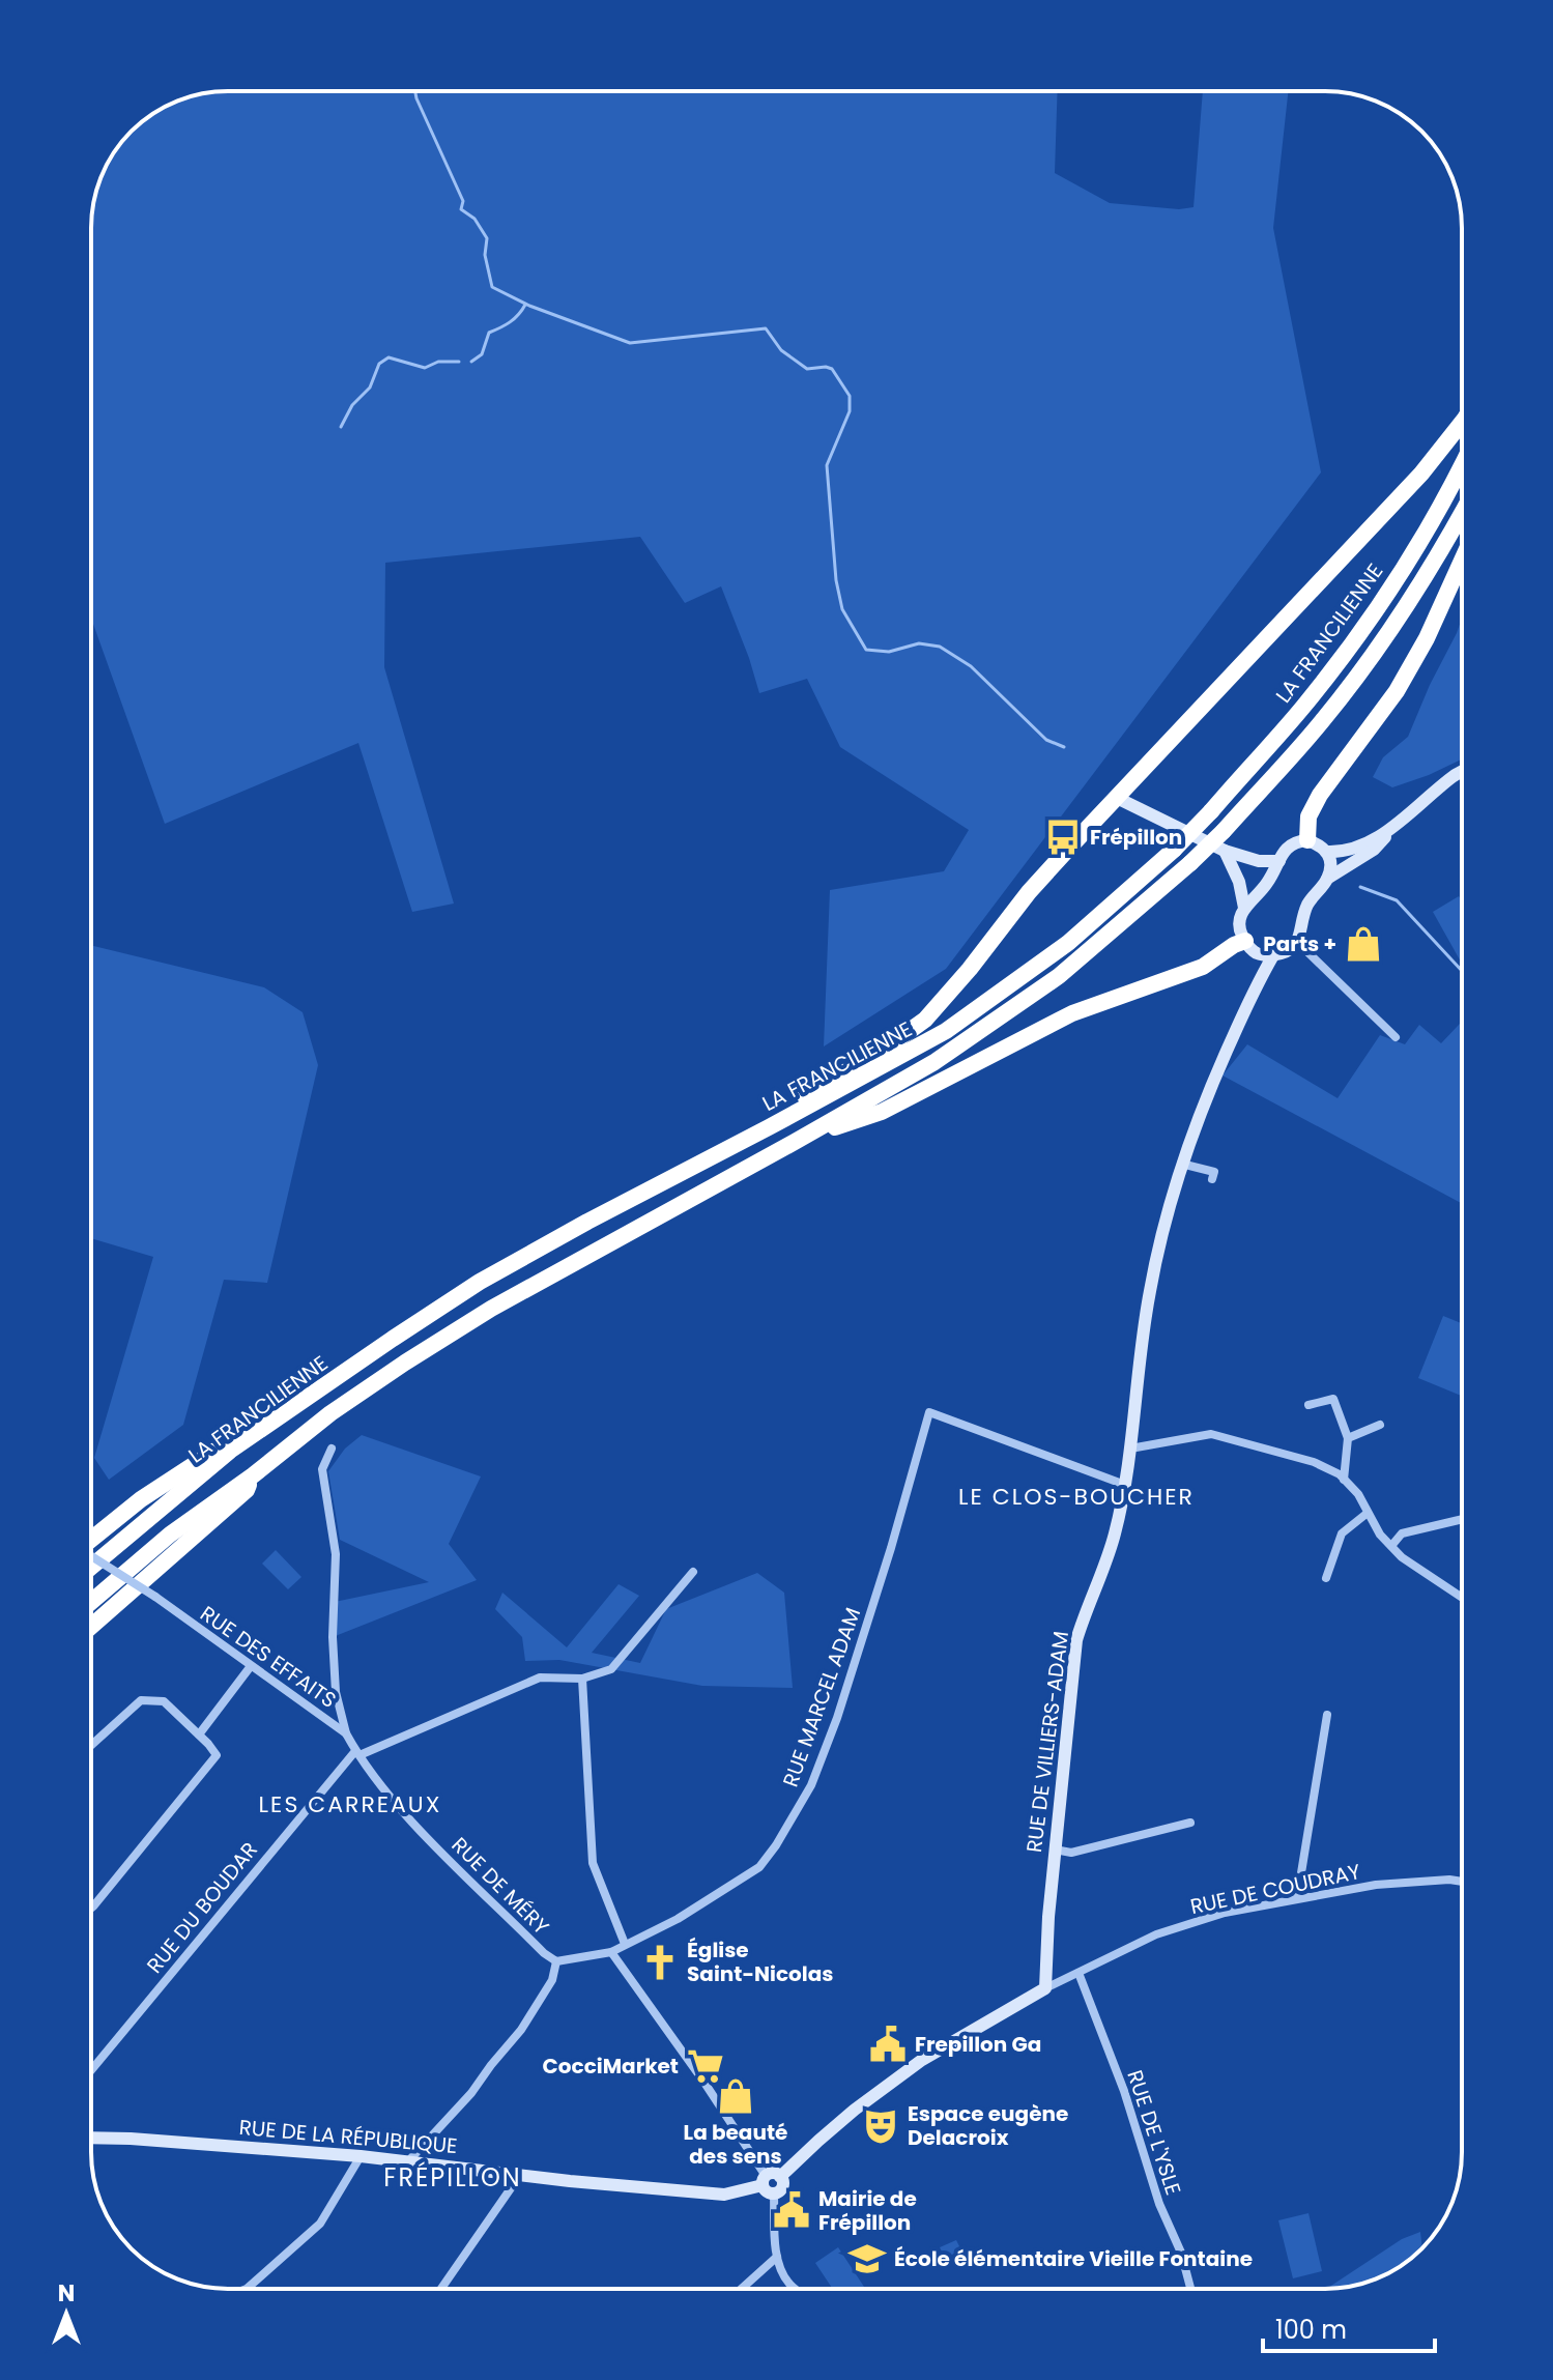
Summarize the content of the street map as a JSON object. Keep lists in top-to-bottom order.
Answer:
{
  "streets": {
    "highway": ["LA FRANCILIENNE"],
    "street": [
      "RUE DES EFFAITS",
      "RUE MARCEL ADAM",
      "RUE DE VILLIERS-ADAM",
      "RUE DE MÉRY",
      "RUE DE COUDRAY",
      "RUE DU BOUDAR",
      "RUE DE L'YSLE",
      "RUE DE LA RÉPUBLIQUE"
    ]
  },
  "crossings": [
    ["RUE DES EFFAITS", "RUE DE MÉRY"],
    ["RUE DES EFFAITS", "RUE DU BOUDAR"],
    ["RUE MARCEL ADAM", "RUE DE VILLIERS-ADAM"],
    ["RUE MARCEL ADAM", "RUE DE MÉRY"],
    ["RUE DE VILLIERS-ADAM", "RUE DE COUDRAY"],
    ["RUE DE MÉRY", "RUE DU BOUDAR"],
    ["RUE DE COUDRAY", "RUE DE L'YSLE"]
  ],
  "districts": ["LE CLOS-BOUCHER", "LES CARREAUX", "FRÉPILLON"],
  "places": {
    "bus stop": ["Frépillon"],
    "shop": ["Parts +", "La beauté des sens"],
    "church": ["Église Saint-Nicolas"],
    "public building": ["Frepillon Ga", "Mairie de Frépillon"],
    "supermarket": ["CocciMarket"],
    "theatre": ["Espace eugène Delacroix"],
    "school or university": ["École élémentaire Vieille Fontaine"]
  },
  "scale_bar": "100 m",
  "north": "top"
}
